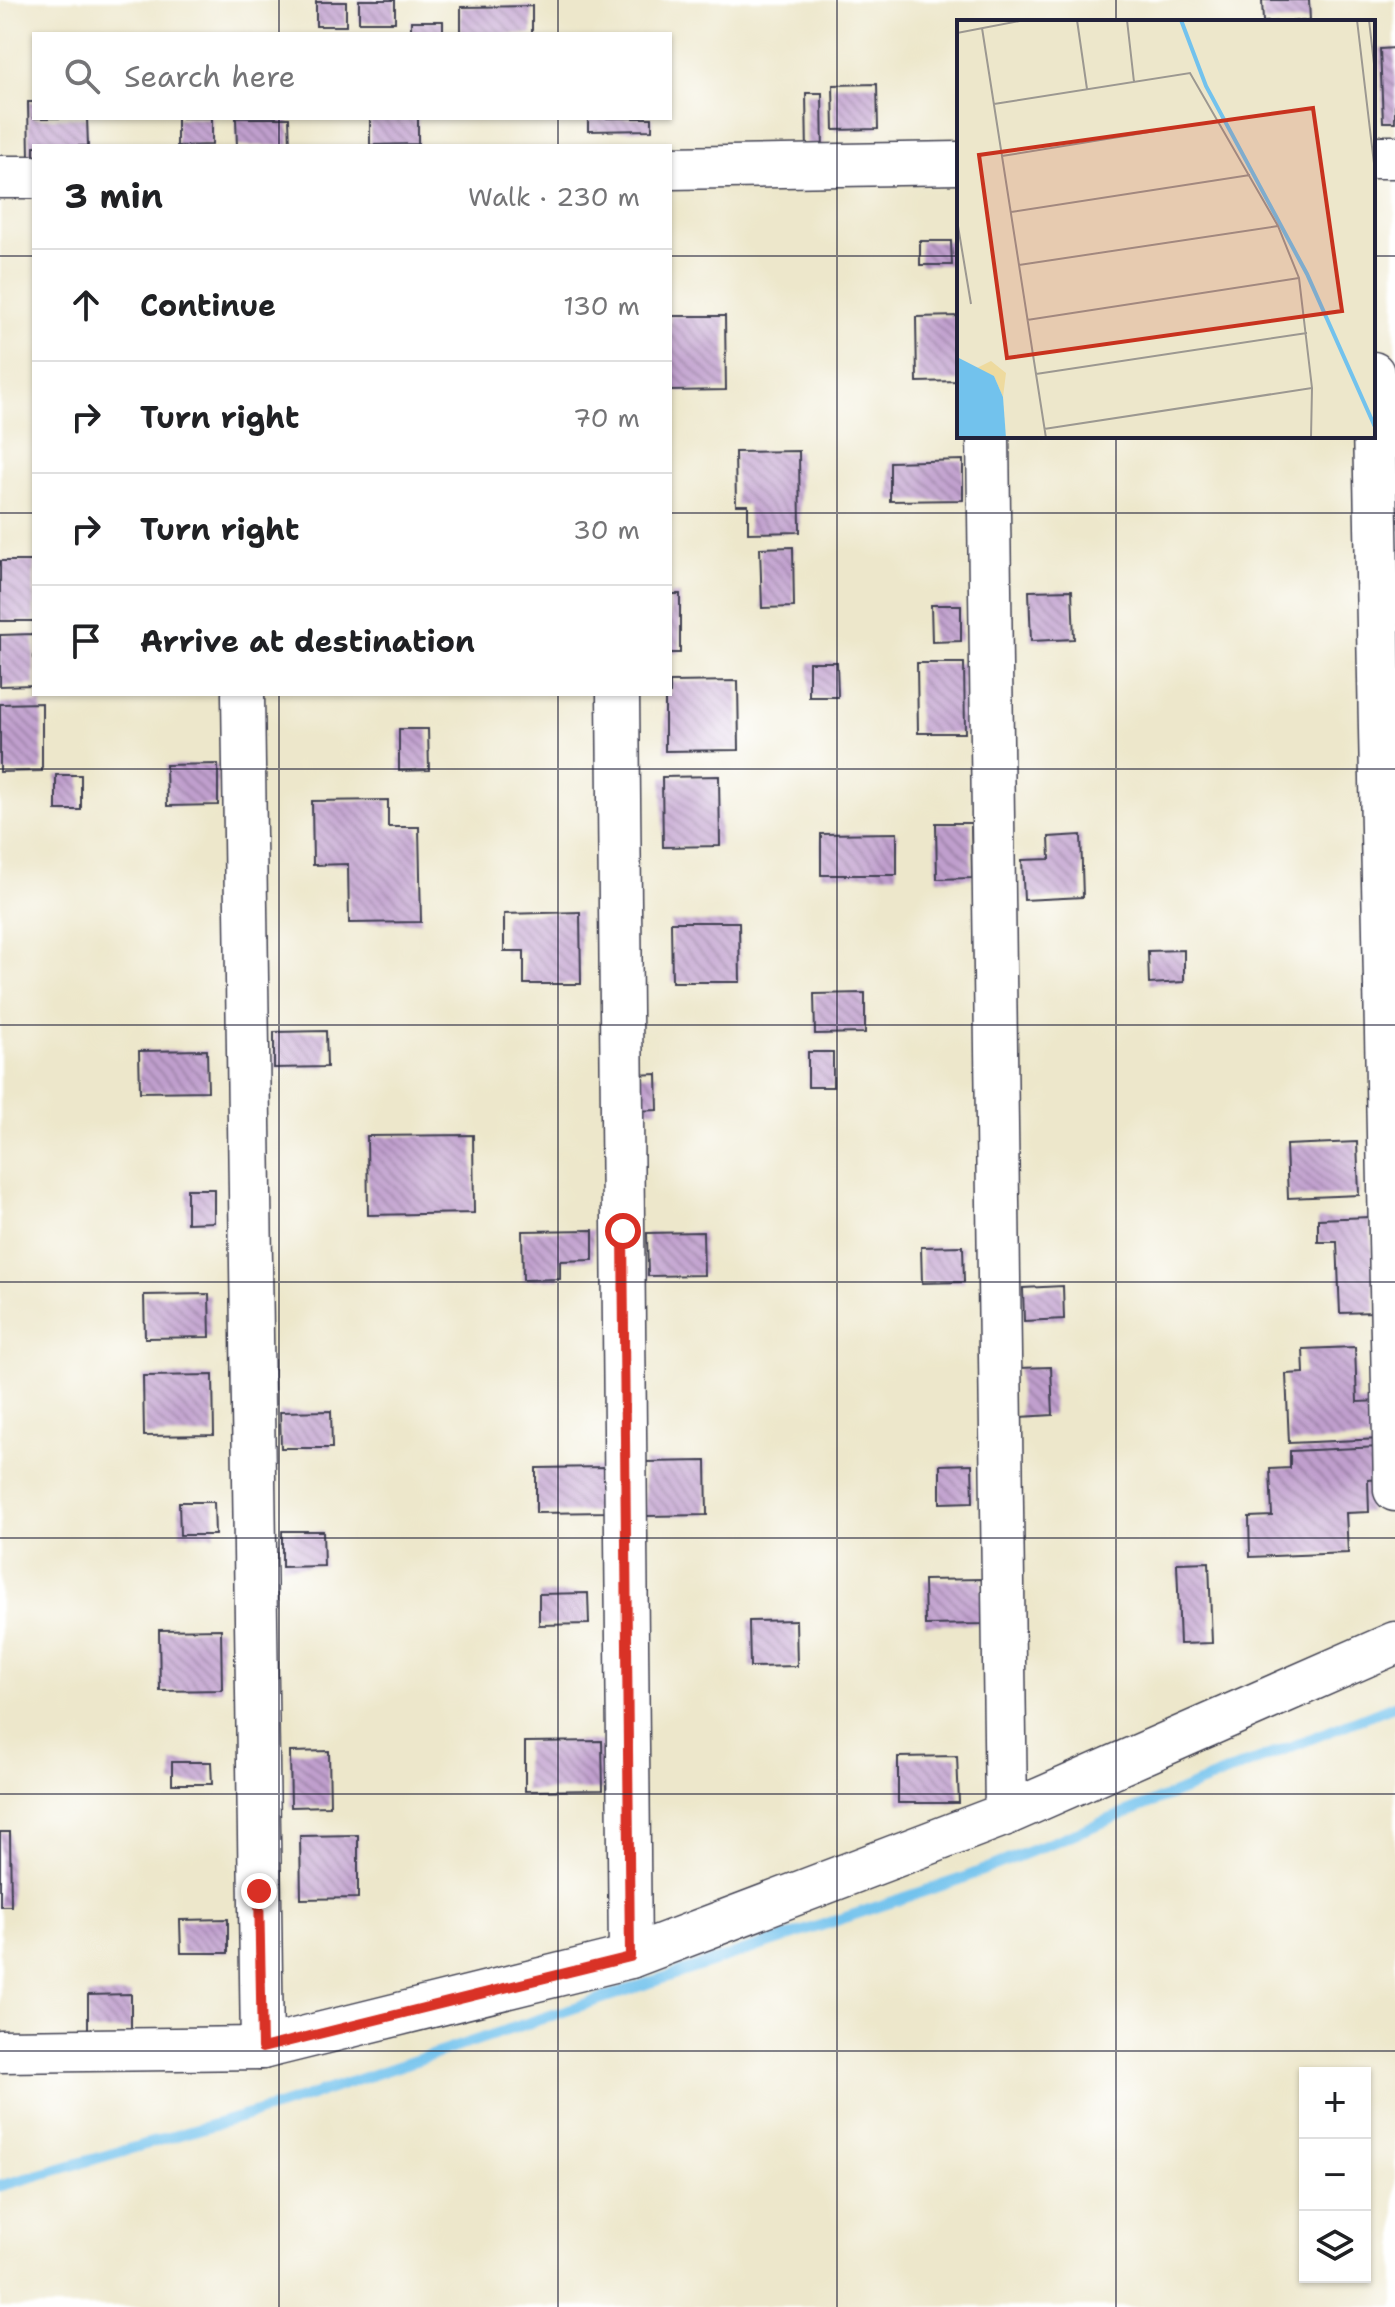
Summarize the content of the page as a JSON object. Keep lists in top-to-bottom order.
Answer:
{
  "page": {
    "search": "Search here",
    "heading": ["3 min", "Walk · 230 m"],
    "list": [
      ["Continue", "130 m"],
      ["Turn right", "70 m"],
      ["Turn right", "30 m"],
      "Arrive at destination"
    ],
    "map_buttons": ["+", "−"]
  }
}
